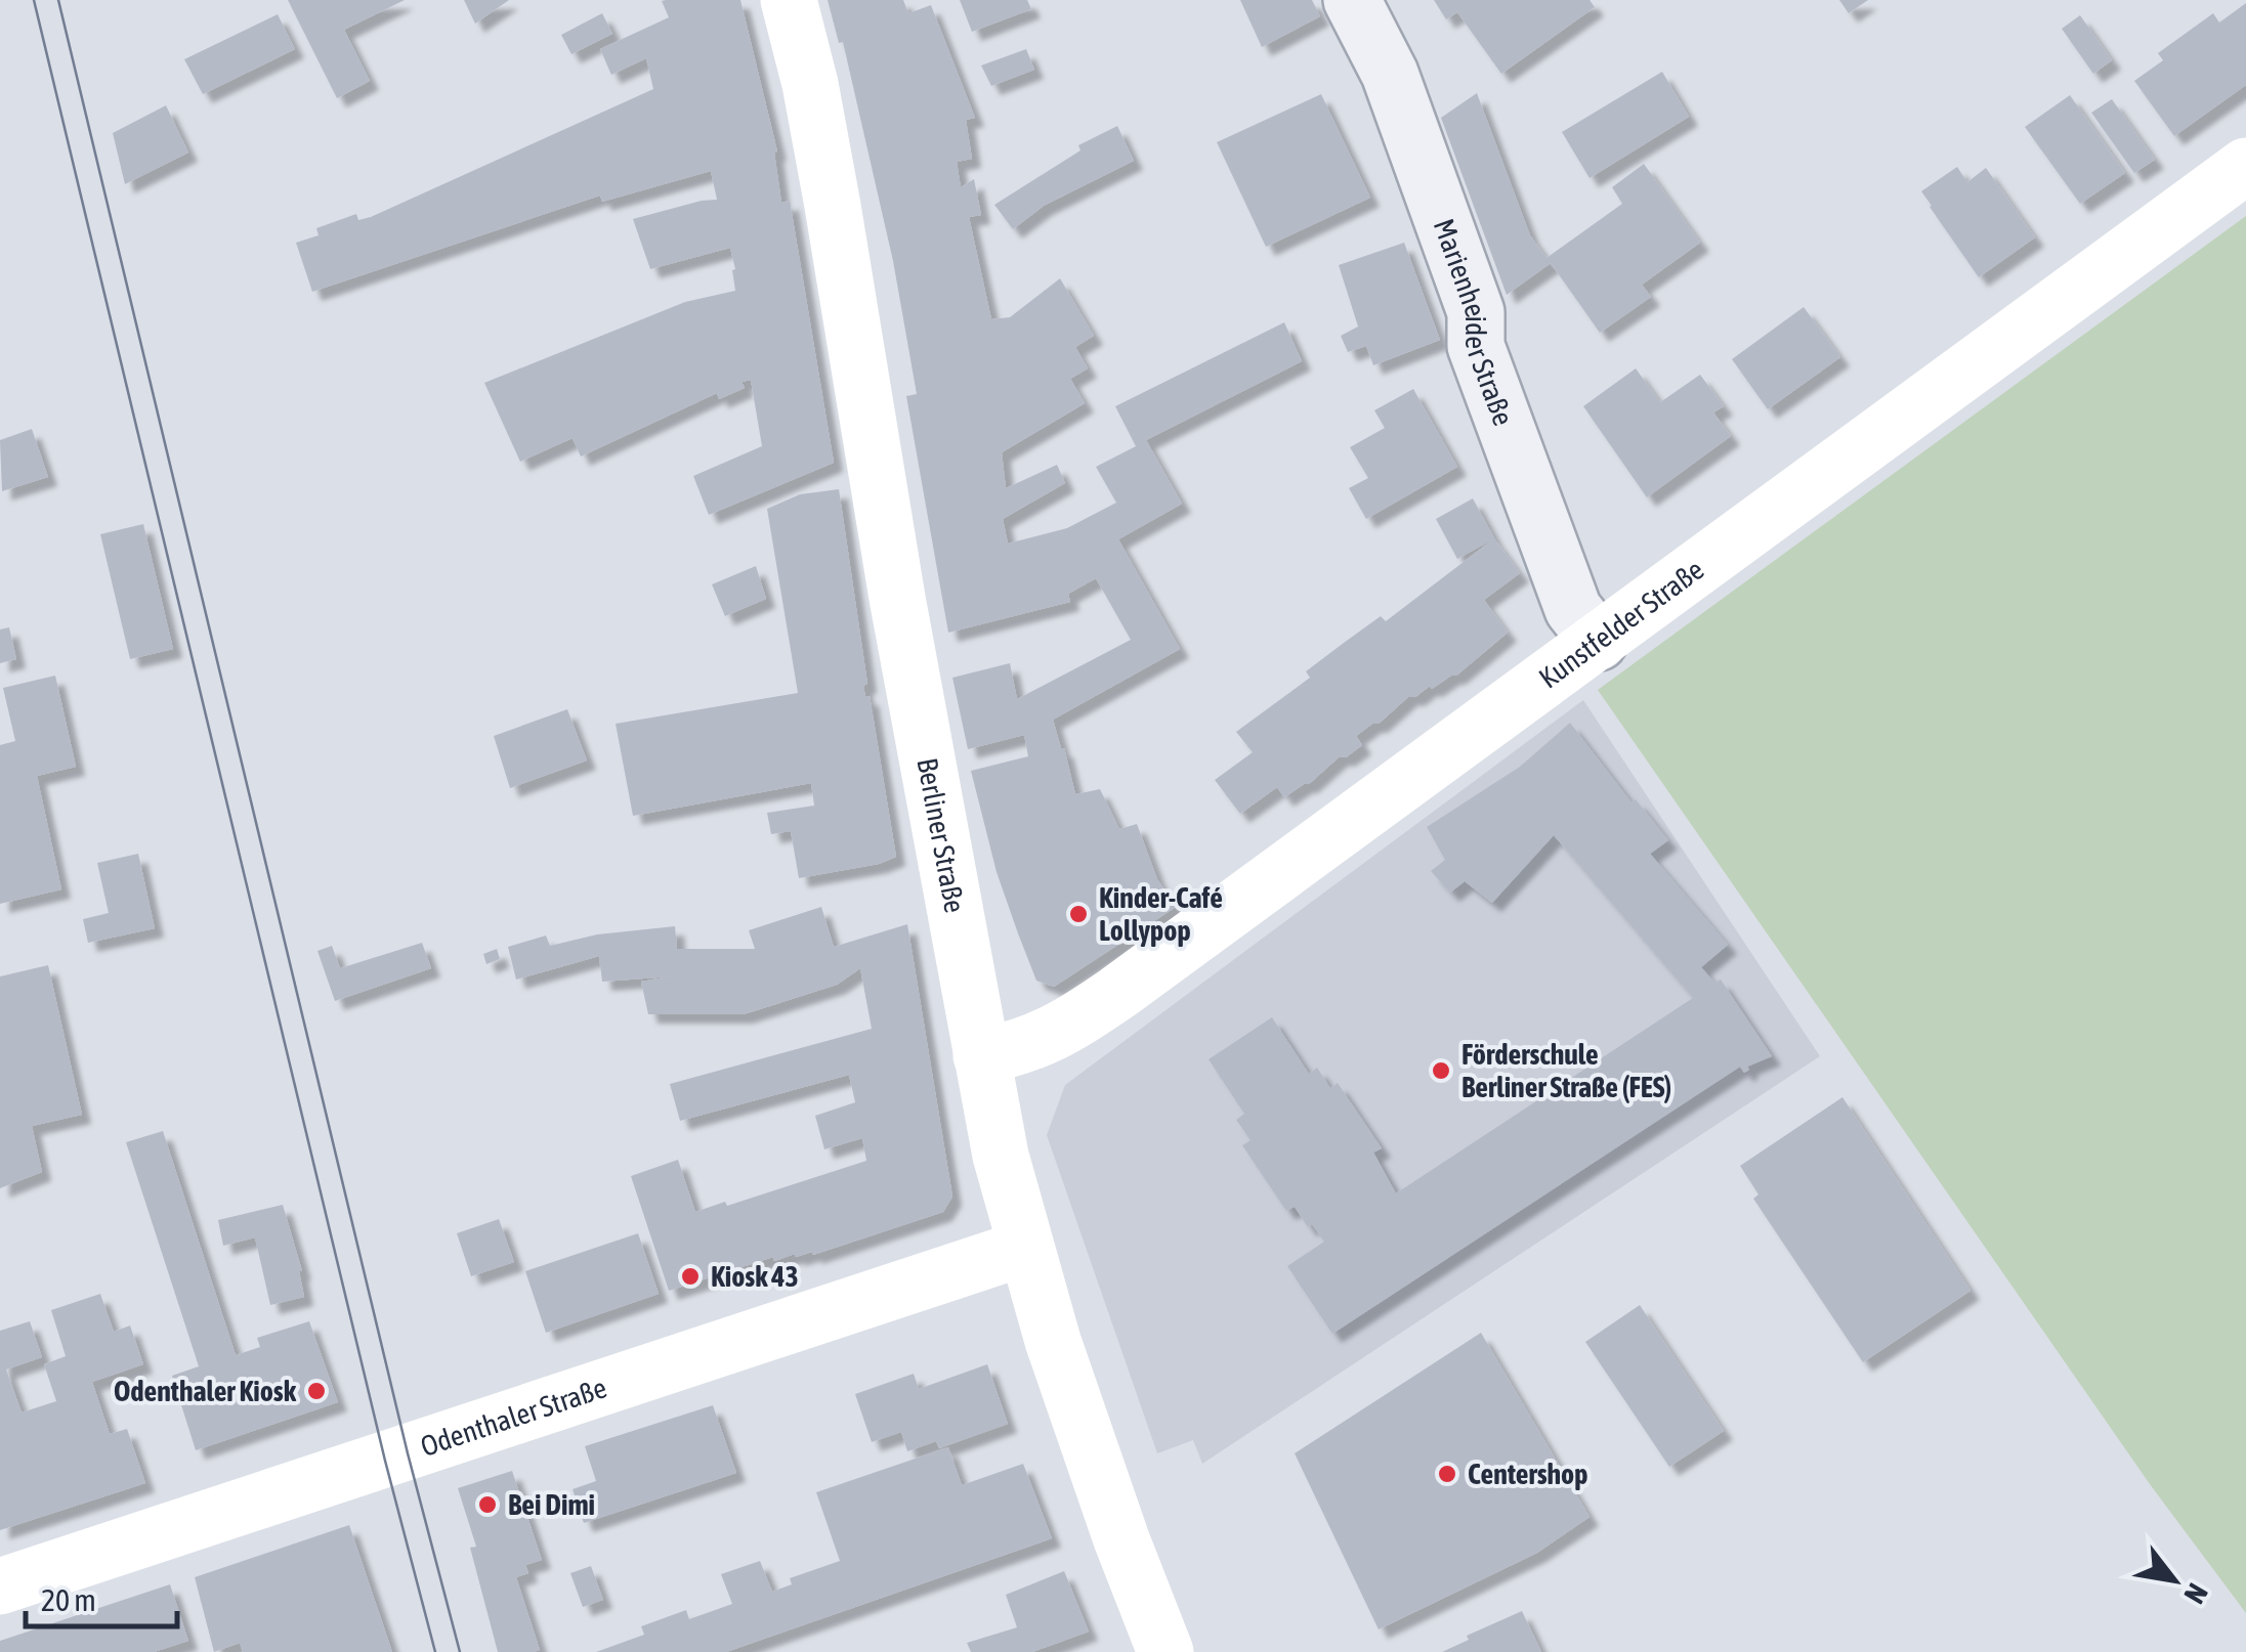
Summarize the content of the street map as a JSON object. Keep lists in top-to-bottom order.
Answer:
{
  "streets": {
    "main road": ["Kunstfelder Straße", "Berliner Straße", "Odenthaler Straße"],
    "street": ["Marienheider Straße"]
  },
  "crossings": [
    ["Marienheider Straße", "Kunstfelder Straße"],
    ["Kunstfelder Straße", "Berliner Straße"],
    ["Berliner Straße", "Odenthaler Straße"]
  ],
  "places": [
    "Kinder-Café Lollypop",
    "Förderschule Berliner Straße (FES)",
    "Kiosk 43",
    "Odenthaler Kiosk",
    "Centershop",
    "Bei Dimi"
  ],
  "scale_bar": "20 m",
  "north": "bottom right"
}
